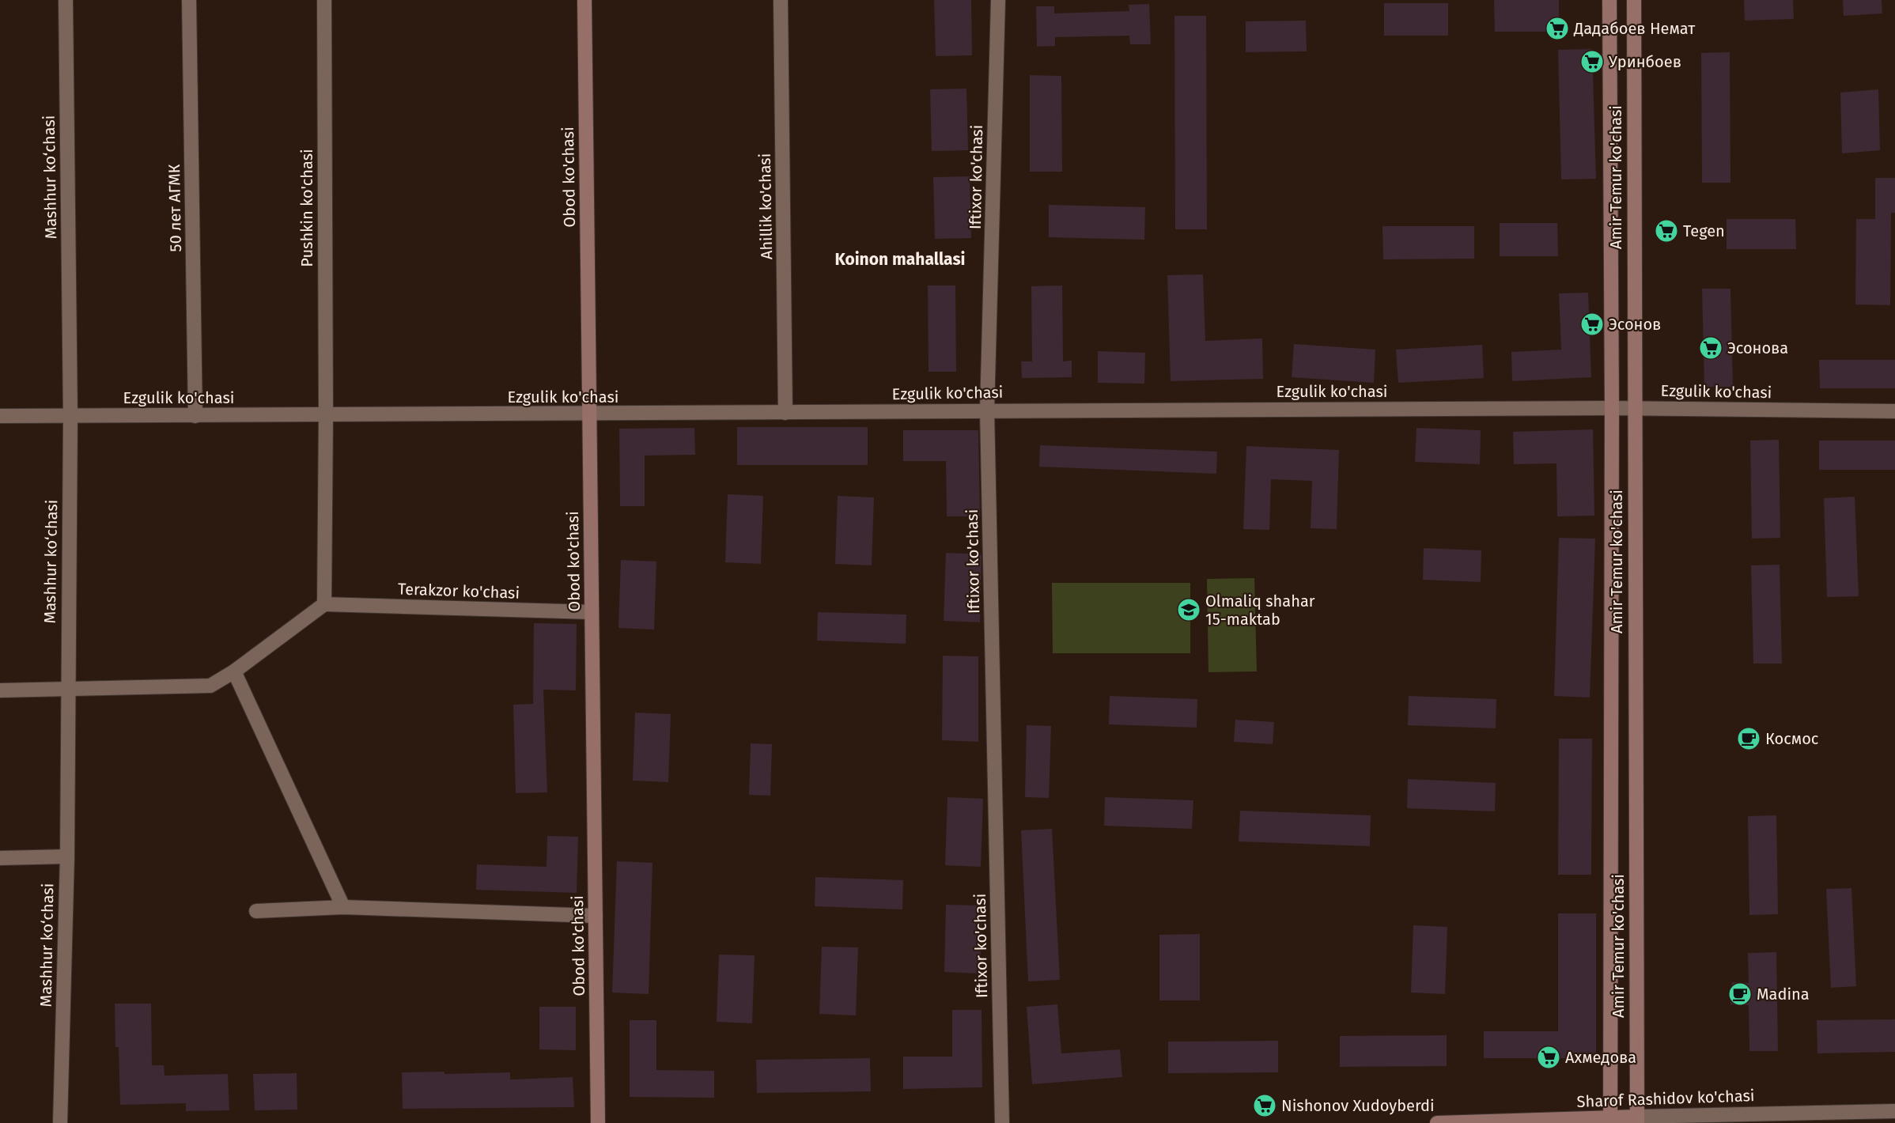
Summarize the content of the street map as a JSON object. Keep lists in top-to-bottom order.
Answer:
{
  "streets": {
    "main road": ["Obod ko'chasi", "Amir Temur ko'chasi", "Sharof Rashidov ko'chasi"],
    "street": [
      "Mashhur ko‘chasi",
      "Iftixor ko'chasi",
      "Ahillik ko'chasi",
      "50 лет АГМК",
      "Pushkin ko'chasi",
      "Ezgulik ko'chasi",
      "Terakzor ko'chasi"
    ]
  },
  "crossings": [
    ["Mashhur ko‘chasi", "Ezgulik ko'chasi"],
    ["Obod ko'chasi", "Ezgulik ko'chasi"],
    ["Obod ko'chasi", "Terakzor ko'chasi"],
    ["Iftixor ko'chasi", "Ezgulik ko'chasi"],
    ["Amir Temur ko'chasi", "Ezgulik ko'chasi"],
    ["Amir Temur ko'chasi", "Sharof Rashidov ko'chasi"],
    ["Ahillik ko'chasi", "Ezgulik ko'chasi"],
    ["50 лет АГМК", "Ezgulik ko'chasi"],
    ["Pushkin ko'chasi", "Ezgulik ko'chasi"]
  ],
  "districts": ["Koinon mahallasi"],
  "places": {
    "supermarket": [
      "Дадабоев Немат",
      "Уринбоев",
      "Tegen",
      "Эсонов",
      "Эсонова",
      "Ахмедова",
      "Nishonov Xudoyberdi"
    ],
    "school or university": ["Olmaliq shahar 15-maktab"],
    "cafe": ["Космос", "Madina"]
  }
}
